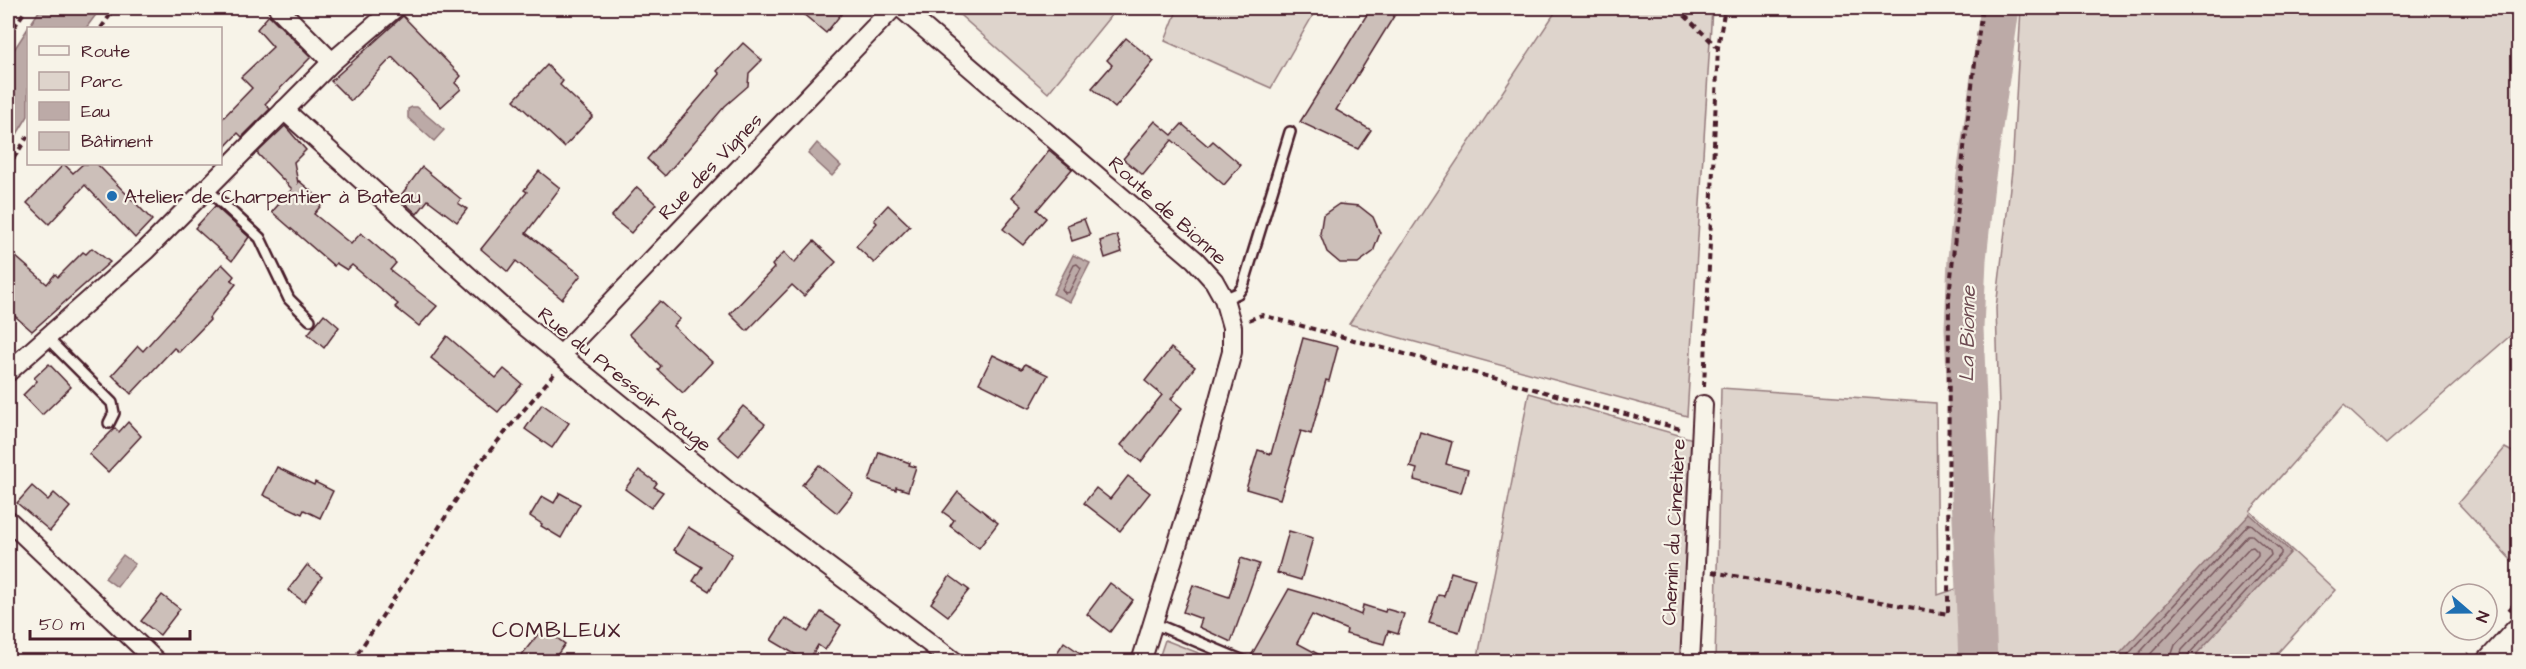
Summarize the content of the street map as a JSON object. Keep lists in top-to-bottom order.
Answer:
{
  "streets": {
    "street": [
      "Rue des Vignes",
      "Route de Bionne",
      "Rue du Pressoir Rouge",
      "Chemin du Cimetière"
    ]
  },
  "crossings": [
    ["Rue des Vignes", "Rue du Pressoir Rouge"]
  ],
  "districts": ["COMBLEUX"],
  "water": ["La Bionne"],
  "places": ["Atelier de Charpentier à Bateau"],
  "legend": [
    "Route",
    "Parc",
    "Eau",
    "Bâtiment"
  ],
  "scale_bar": "50 m",
  "north": "right"
}
